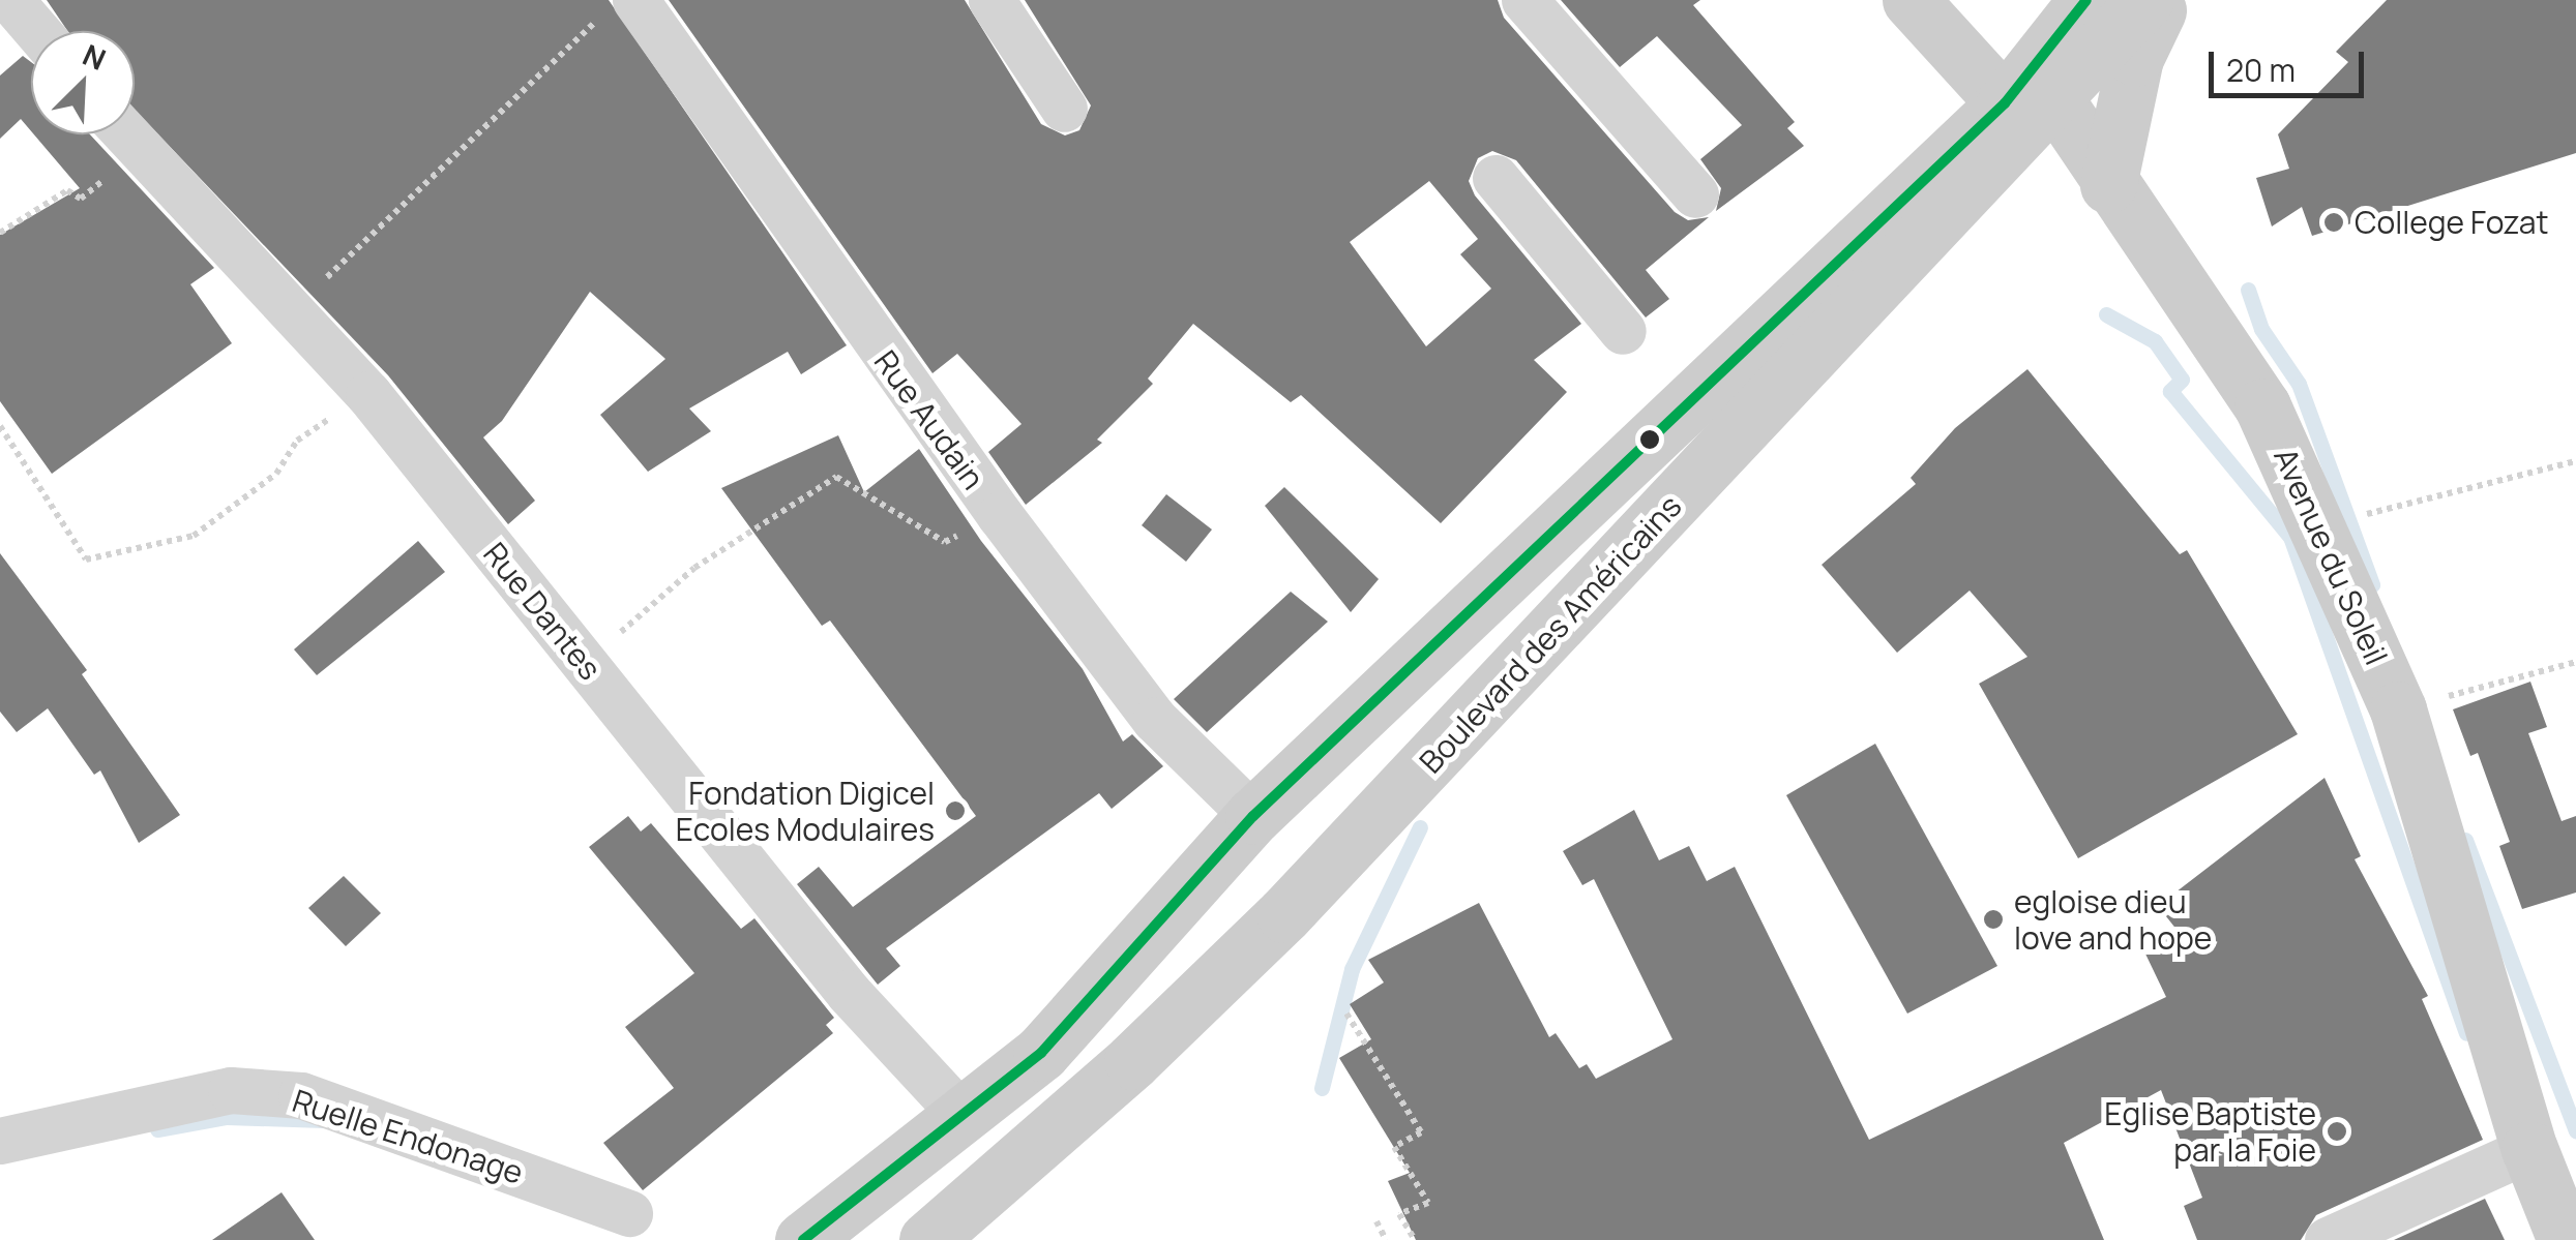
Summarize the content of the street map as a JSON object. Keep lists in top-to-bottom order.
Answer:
{
  "streets": {
    "main road": ["Avenue du Soleil", "Boulevard des Américains"],
    "street": ["Rue Audain", "Rue Dantes", "Ruelle Endonage"]
  },
  "crossings": [
    ["Rue Audain", "Boulevard des Américains"],
    ["Avenue du Soleil", "Boulevard des Américains"],
    ["Rue Dantes", "Boulevard des Américains"]
  ],
  "places": [
    "College Fozat",
    "Fondation Digicel Ecoles Modulaires",
    "egloise dieu love and hope",
    "Eglise Baptiste par la Foie"
  ],
  "scale_bar": "20 m",
  "north": "top right"
}
